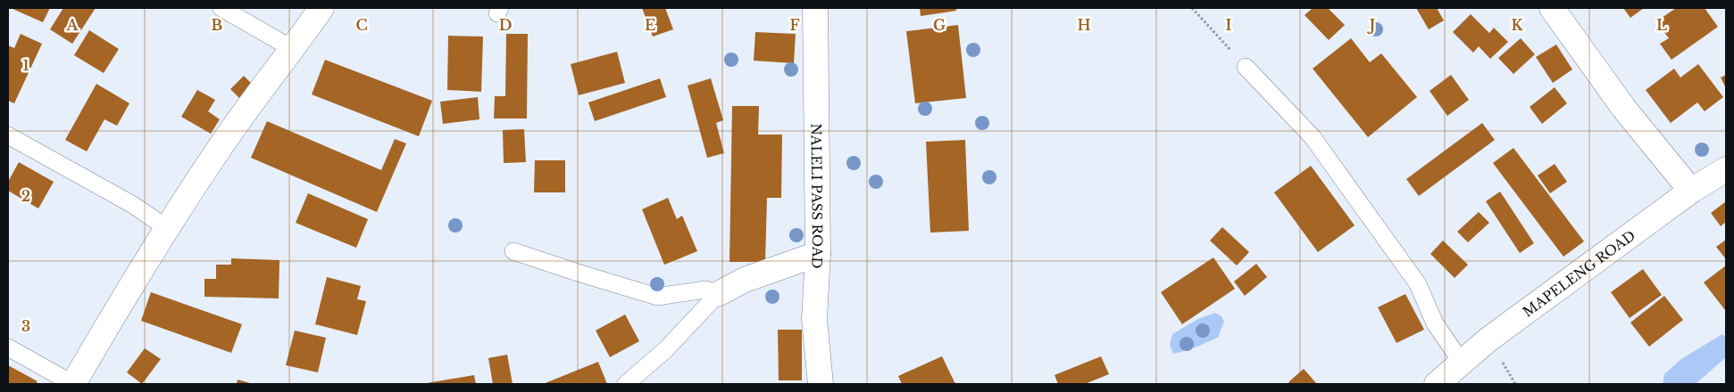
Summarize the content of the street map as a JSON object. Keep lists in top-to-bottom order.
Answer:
{
  "streets": {
    "street": ["NALELI PASS ROAD", "MAPELENG ROAD"]
  },
  "grid": {
    "columns": [
      "A",
      "B",
      "C",
      "D",
      "E",
      "F",
      "G",
      "H",
      "I",
      "J",
      "K",
      "L"
    ],
    "rows": ["1", "2", "3"]
  }
}
